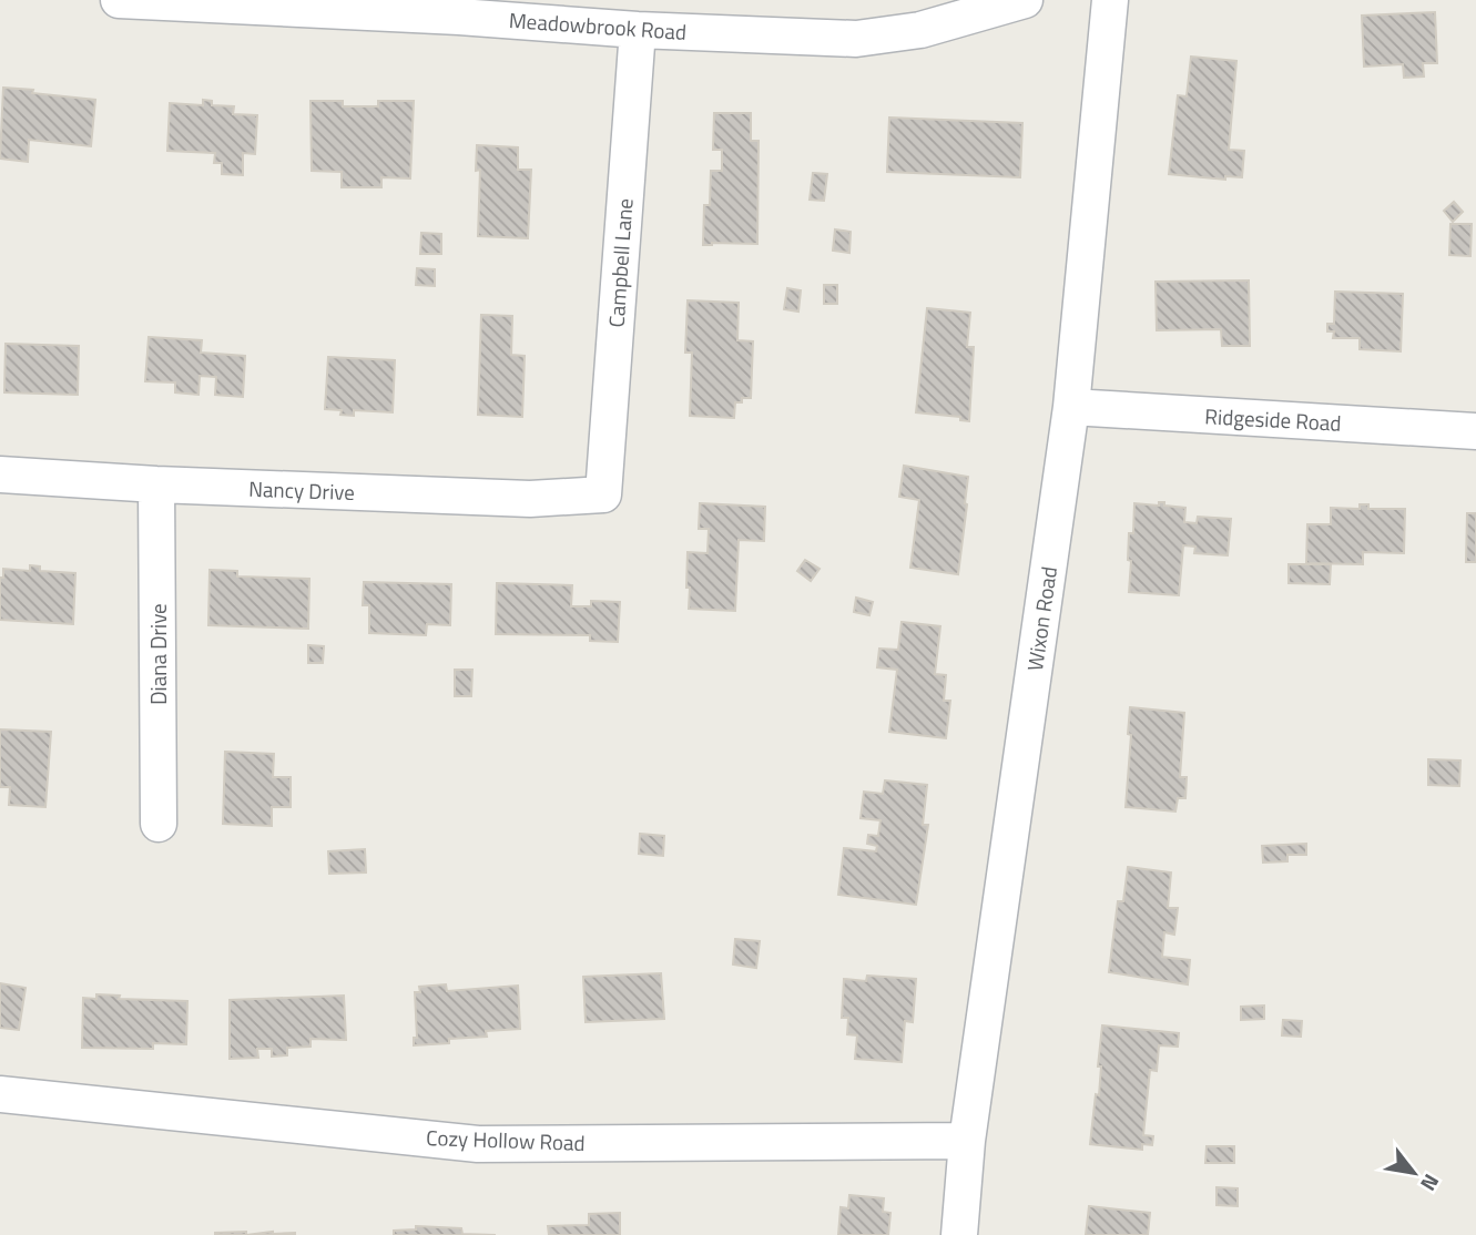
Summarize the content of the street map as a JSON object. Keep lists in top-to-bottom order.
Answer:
{
  "streets": {
    "street": [
      "Meadowbrook Road",
      "Campbell Lane",
      "Ridgeside Road",
      "Nancy Drive",
      "Wixon Road",
      "Diana Drive",
      "Cozy Hollow Road"
    ]
  },
  "crossings": [
    ["Meadowbrook Road", "Campbell Lane"],
    ["Campbell Lane", "Nancy Drive"],
    ["Ridgeside Road", "Wixon Road"],
    ["Nancy Drive", "Diana Drive"],
    ["Wixon Road", "Cozy Hollow Road"]
  ],
  "north": "bottom right"
}
